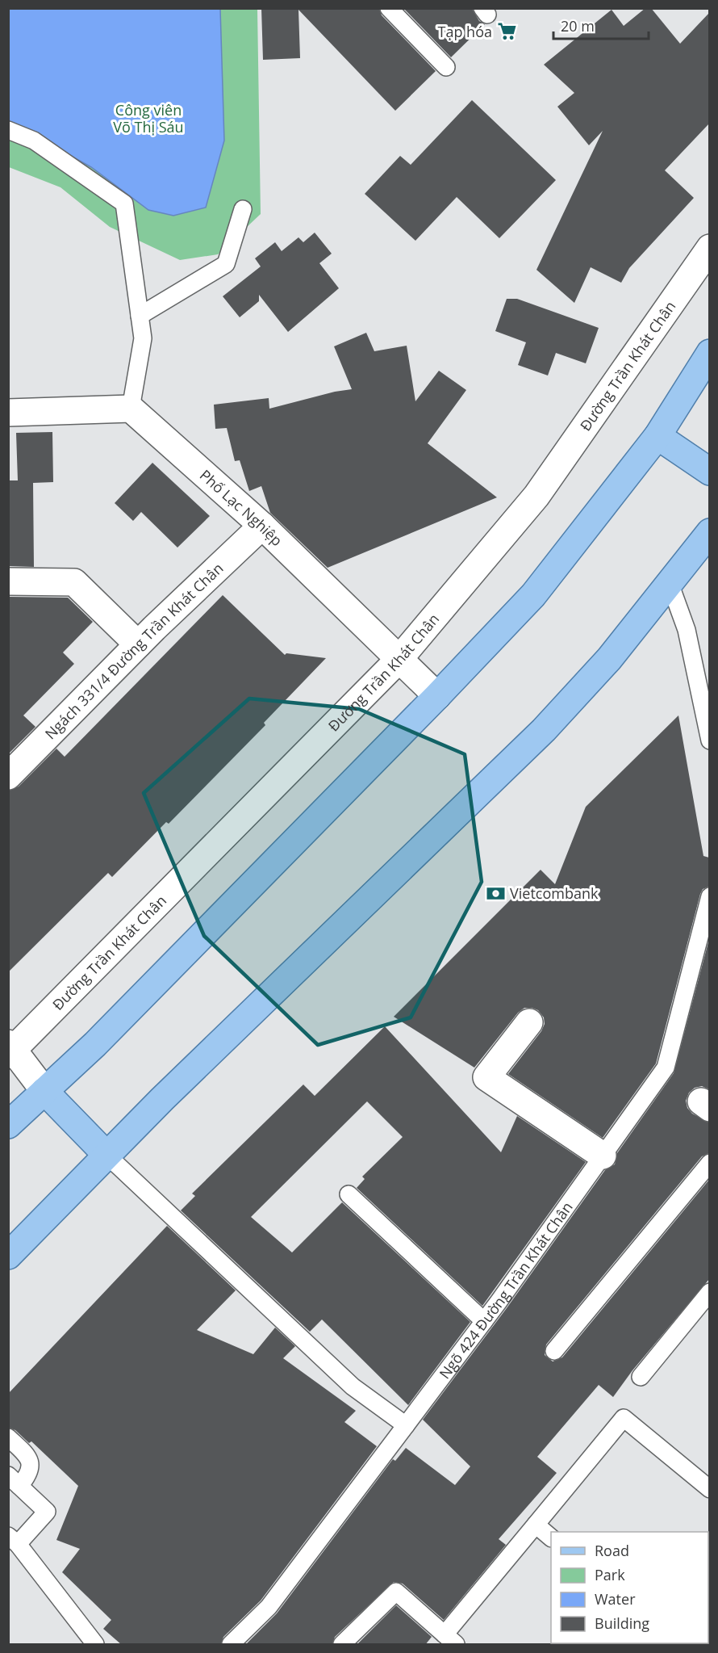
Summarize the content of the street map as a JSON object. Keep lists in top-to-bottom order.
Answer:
{
  "streets": {
    "street": ["Đường Trần Khát Chân", "Phố Lạc Nghiệp", "Ngách 331/4 Đường Trần Khát Chân"],
    "lane": ["Ngõ 424 Đường Trần Khát Chân"]
  },
  "crossings": [
    ["Đường Trần Khát Chân", "Phố Lạc Nghiệp"],
    ["Phố Lạc Nghiệp", "Ngách 331/4 Đường Trần Khát Chân"]
  ],
  "parks": ["Công viên Võ Thị Sáu"],
  "places": {
    "supermarket": ["Tạp hóa"],
    "bank": ["Vietcombank"]
  },
  "legend": [
    "Road",
    "Park",
    "Water",
    "Building"
  ],
  "scale_bar": "20 m"
}
